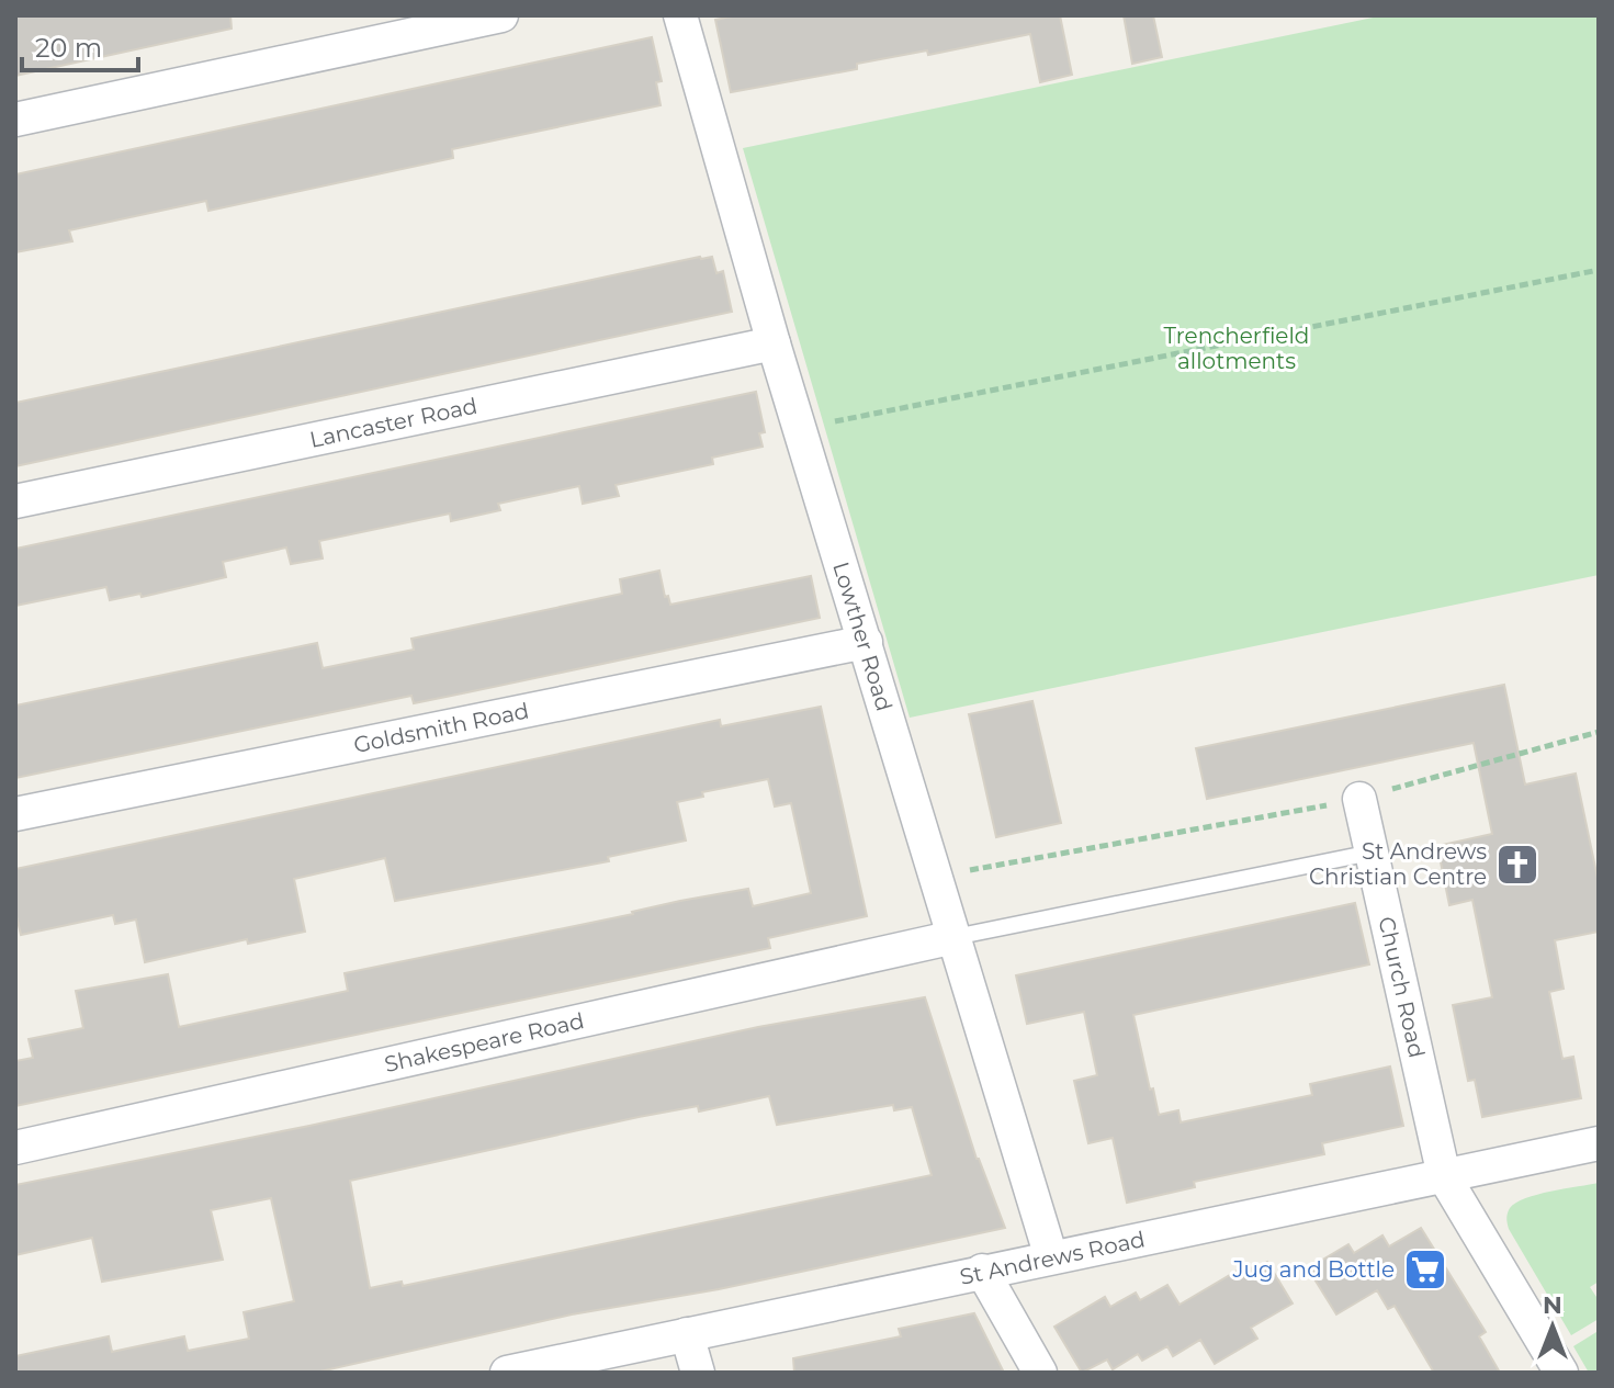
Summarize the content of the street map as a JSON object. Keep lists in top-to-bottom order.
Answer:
{
  "streets": {
    "street": [
      "Lancaster Road",
      "Lowther Road",
      "Goldsmith Road",
      "Church Road",
      "Shakespeare Road",
      "St Andrews Road"
    ]
  },
  "crossings": [
    ["Lancaster Road", "Lowther Road"],
    ["Lowther Road", "Goldsmith Road"],
    ["Lowther Road", "Shakespeare Road"],
    ["Lowther Road", "St Andrews Road"],
    ["Church Road", "St Andrews Road"]
  ],
  "parks": ["Trencherfield allotments"],
  "places": {
    "church": ["St Andrews Christian Centre"],
    "supermarket": ["Jug and Bottle"]
  },
  "scale_bar": "20 m",
  "north": "top"
}
